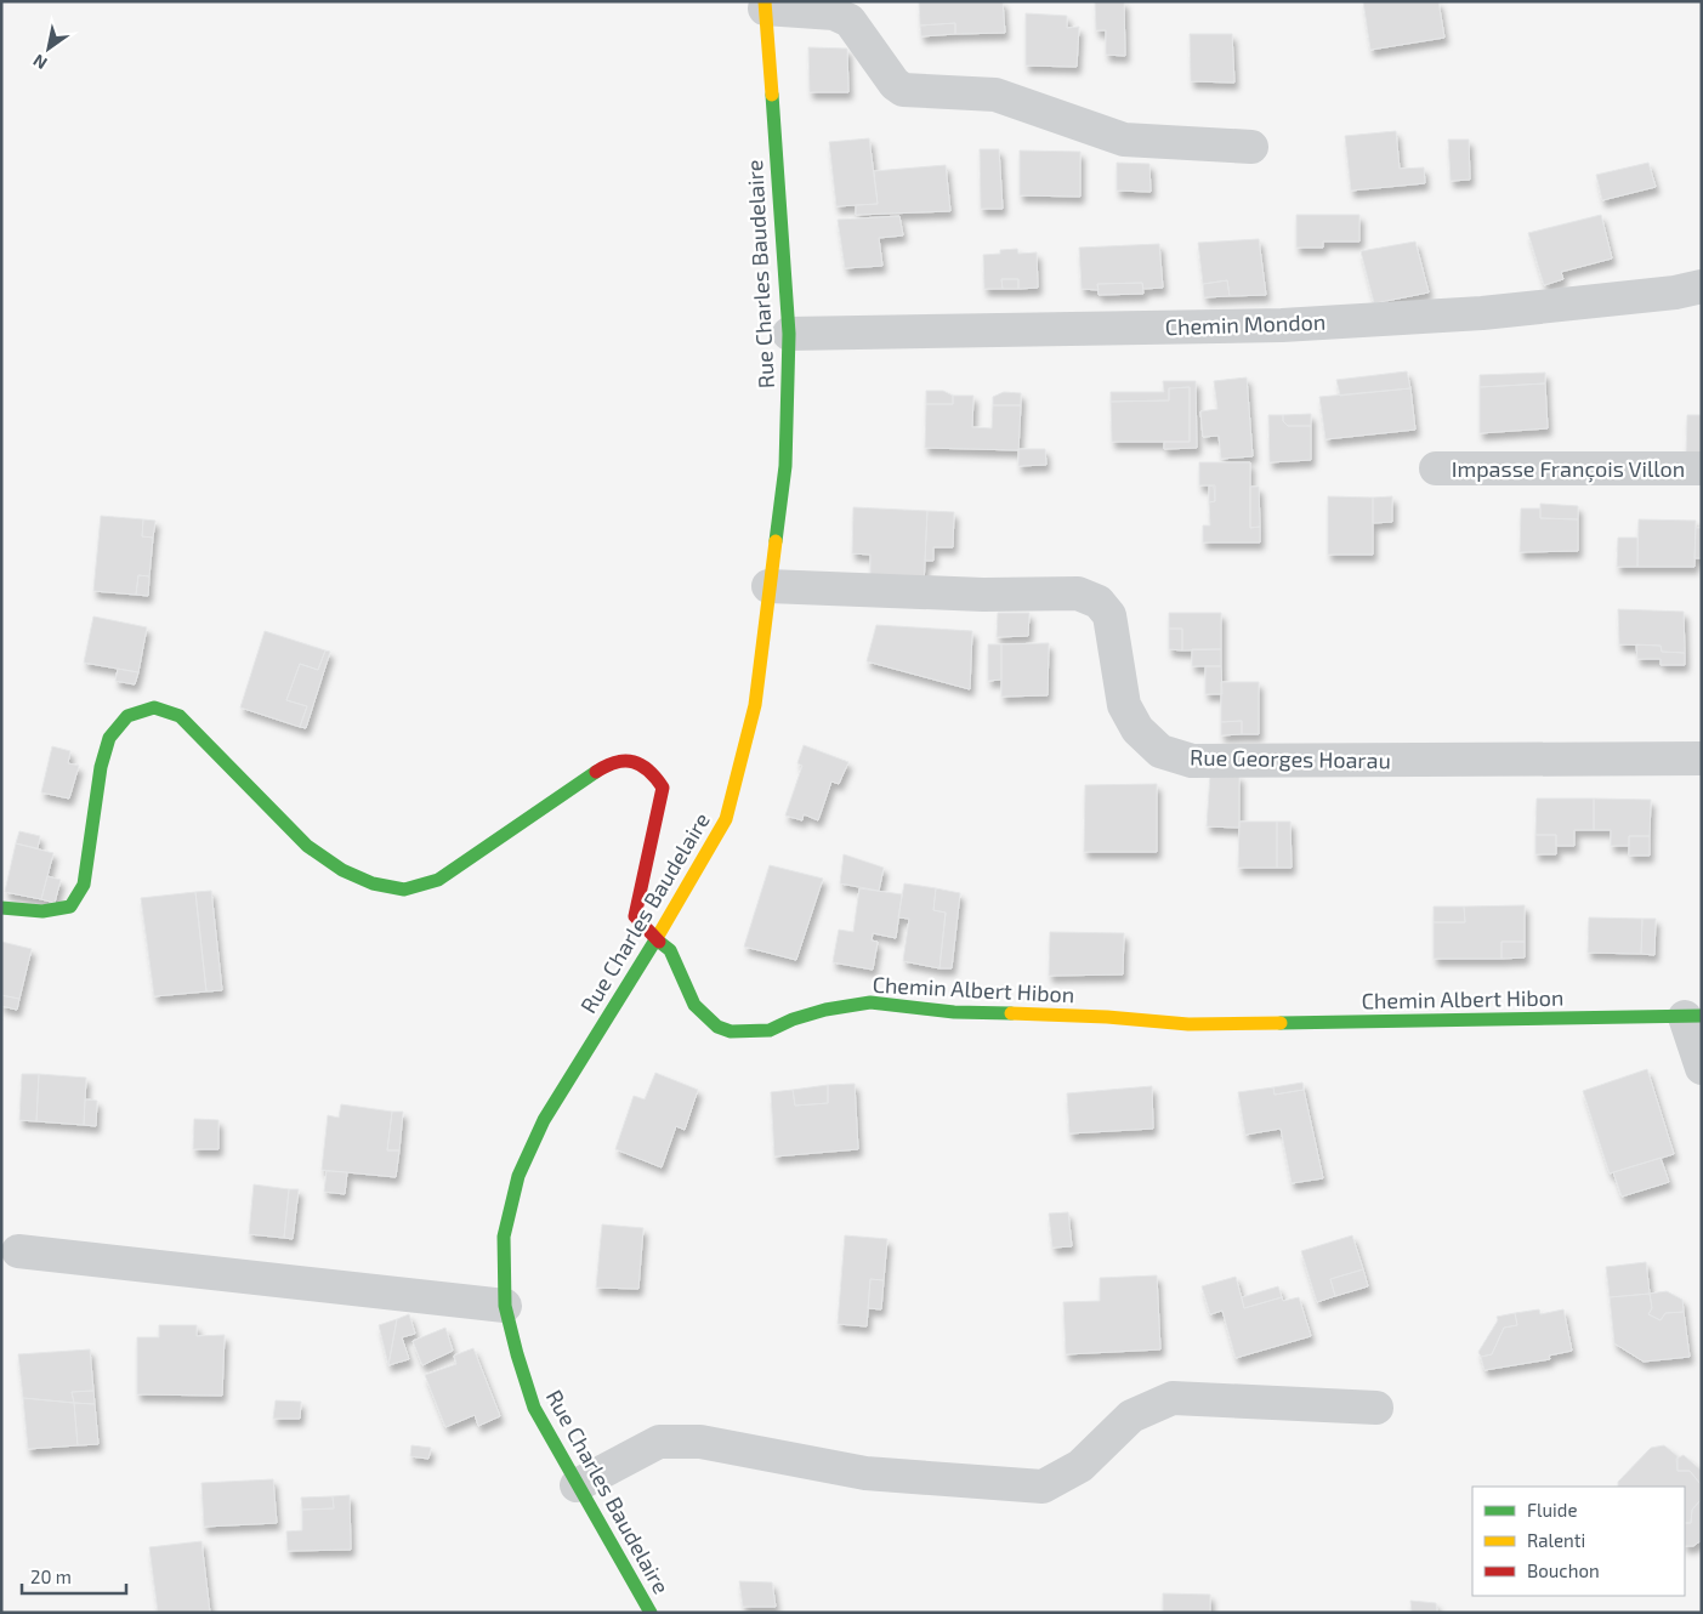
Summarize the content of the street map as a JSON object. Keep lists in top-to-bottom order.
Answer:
{
  "streets": {
    "street": [
      "Rue Charles Baudelaire",
      "Chemin Mondon",
      "Impasse François Villon",
      "Rue Georges Hoarau",
      "Chemin Albert Hibon"
    ]
  },
  "crossings": [
    ["Rue Charles Baudelaire", "Chemin Mondon"],
    ["Rue Charles Baudelaire", "Rue Georges Hoarau"],
    ["Rue Charles Baudelaire", "Chemin Albert Hibon"]
  ],
  "legend": ["Fluide", "Ralenti", "Bouchon"],
  "scale_bar": "20 m",
  "north": "bottom left"
}
